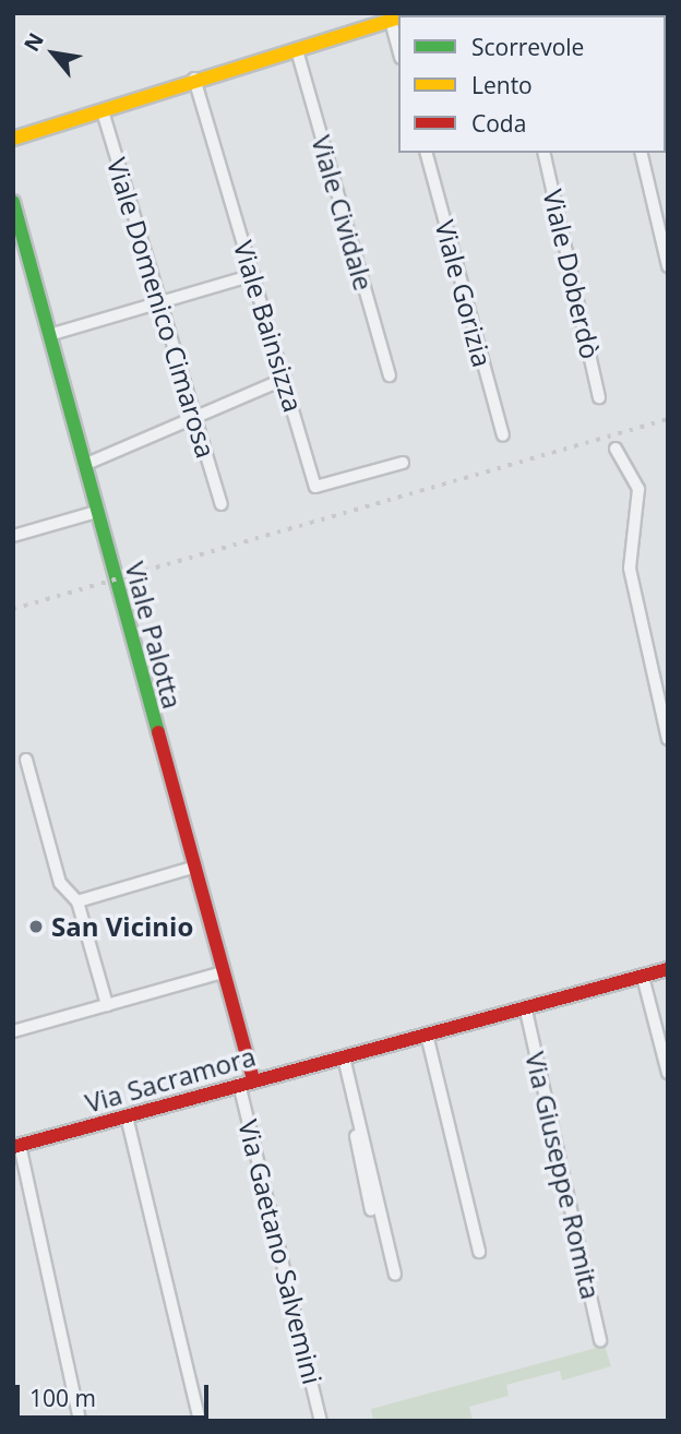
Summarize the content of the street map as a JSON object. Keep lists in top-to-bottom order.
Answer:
{
  "streets": {
    "street": [
      "Viale Cividale",
      "Viale Doberdò",
      "Viale Gorizia",
      "Viale Domenico Cimarosa",
      "Viale Bainsizza",
      "Viale Palotta",
      "Via Sacramora",
      "Via Giuseppe Romita",
      "Via Gaetano Salvemini"
    ]
  },
  "crossings": [
    ["Viale Palotta", "Via Sacramora"],
    ["Viale Palotta", "Via Gaetano Salvemini"],
    ["Via Sacramora", "Via Giuseppe Romita"],
    ["Via Sacramora", "Via Gaetano Salvemini"]
  ],
  "places": ["San Vicinio"],
  "legend": ["Scorrevole", "Lento", "Coda"],
  "scale_bar": "100 m",
  "north": "top left"
}
